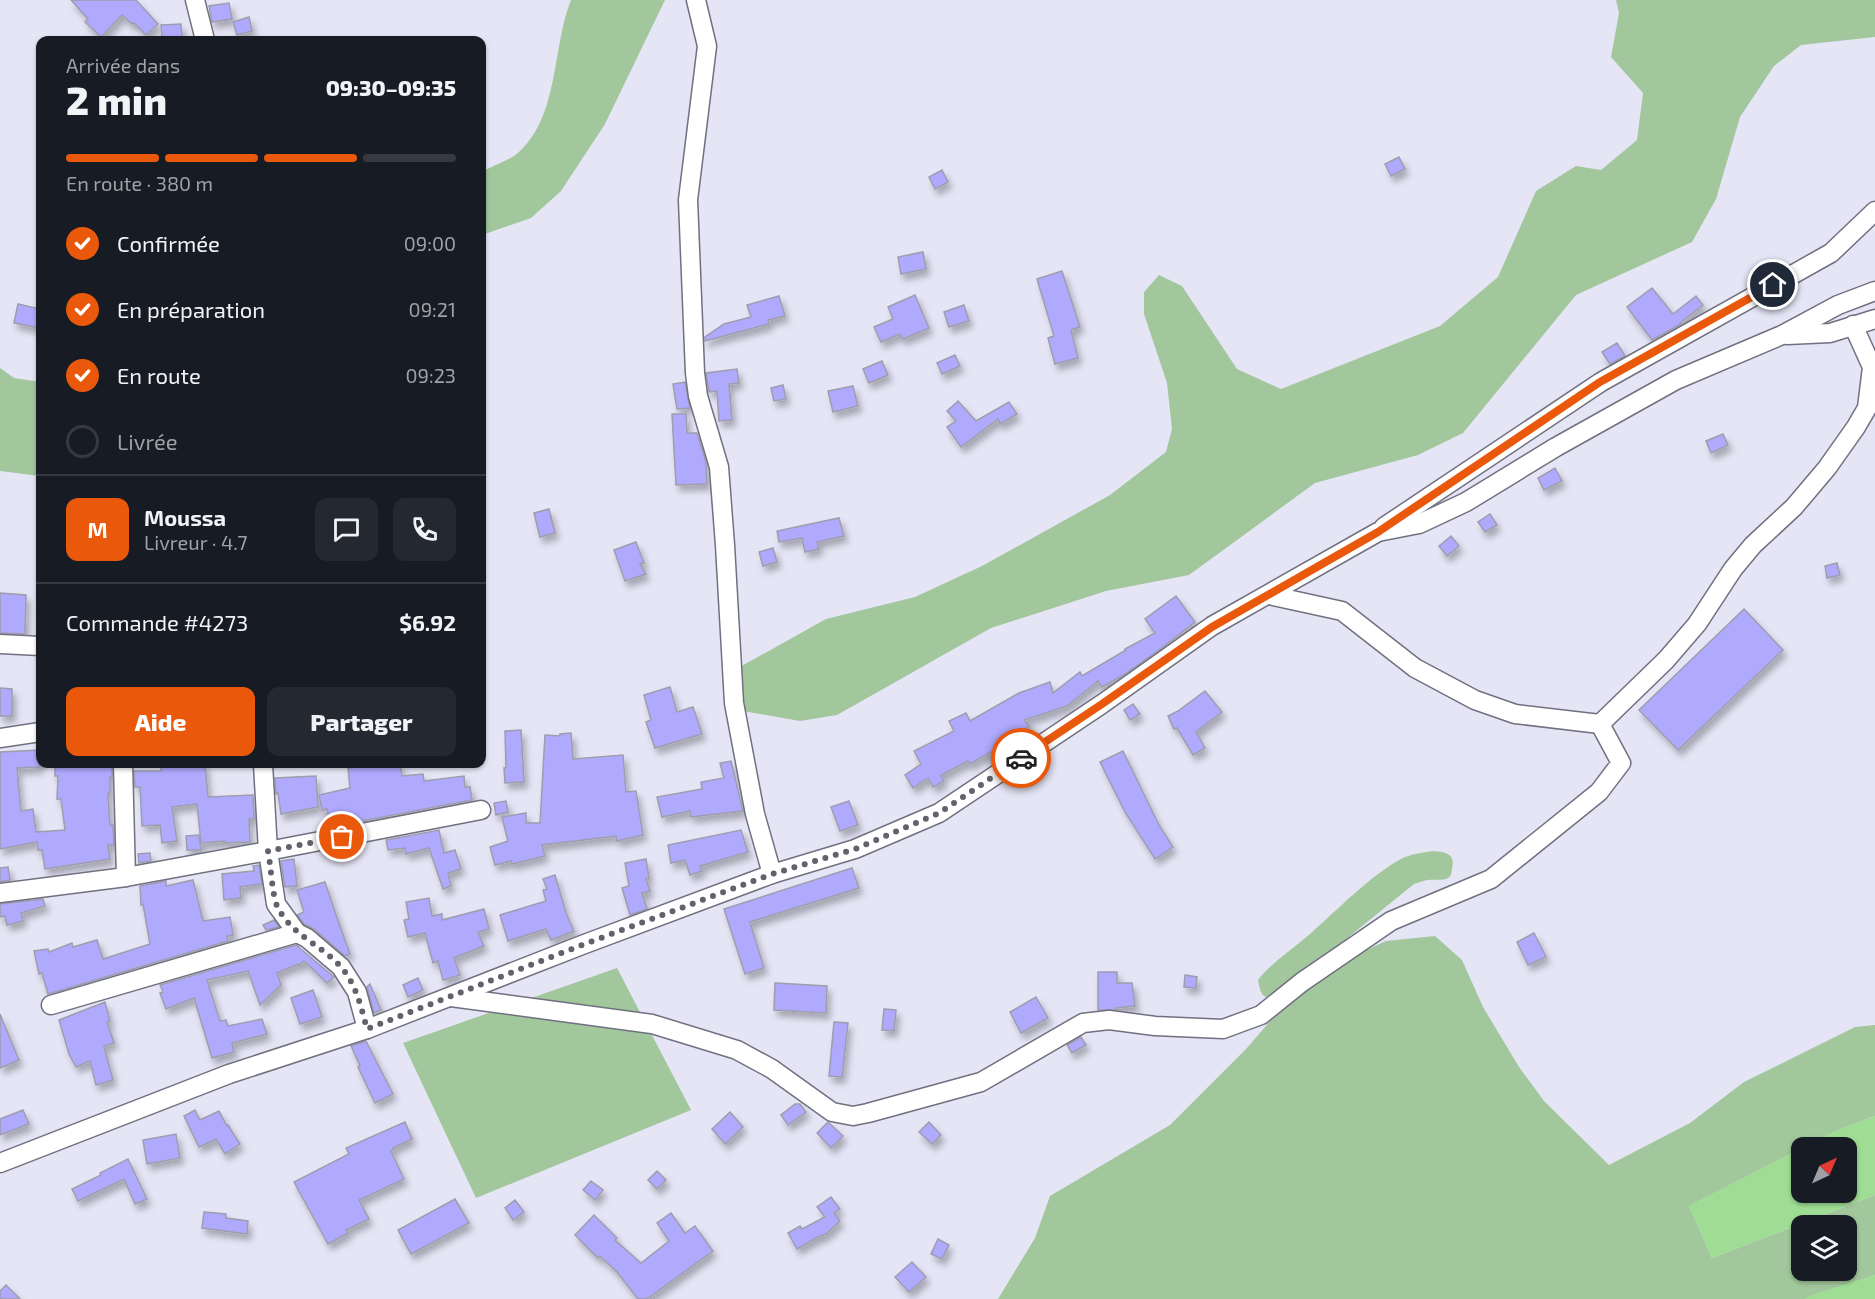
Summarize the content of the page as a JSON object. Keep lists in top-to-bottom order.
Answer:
{
  "north": "top right",
  "page": {
    "heading": ["2 min", "Arrivée dans", "09:30–09:35"],
    "panel": [
      "Moussa",
      "Livreur · 4.7",
      "Commande #4273",
      "$6.92"
    ],
    "bar": "En route · 380 m",
    "list": [
      ["Confirmée", "09:00"],
      ["En préparation", "09:21"],
      ["En route", "09:23"],
      "Livrée"
    ],
    "round": "M",
    "buttons": ["Aide", "Partager"]
  }
}
